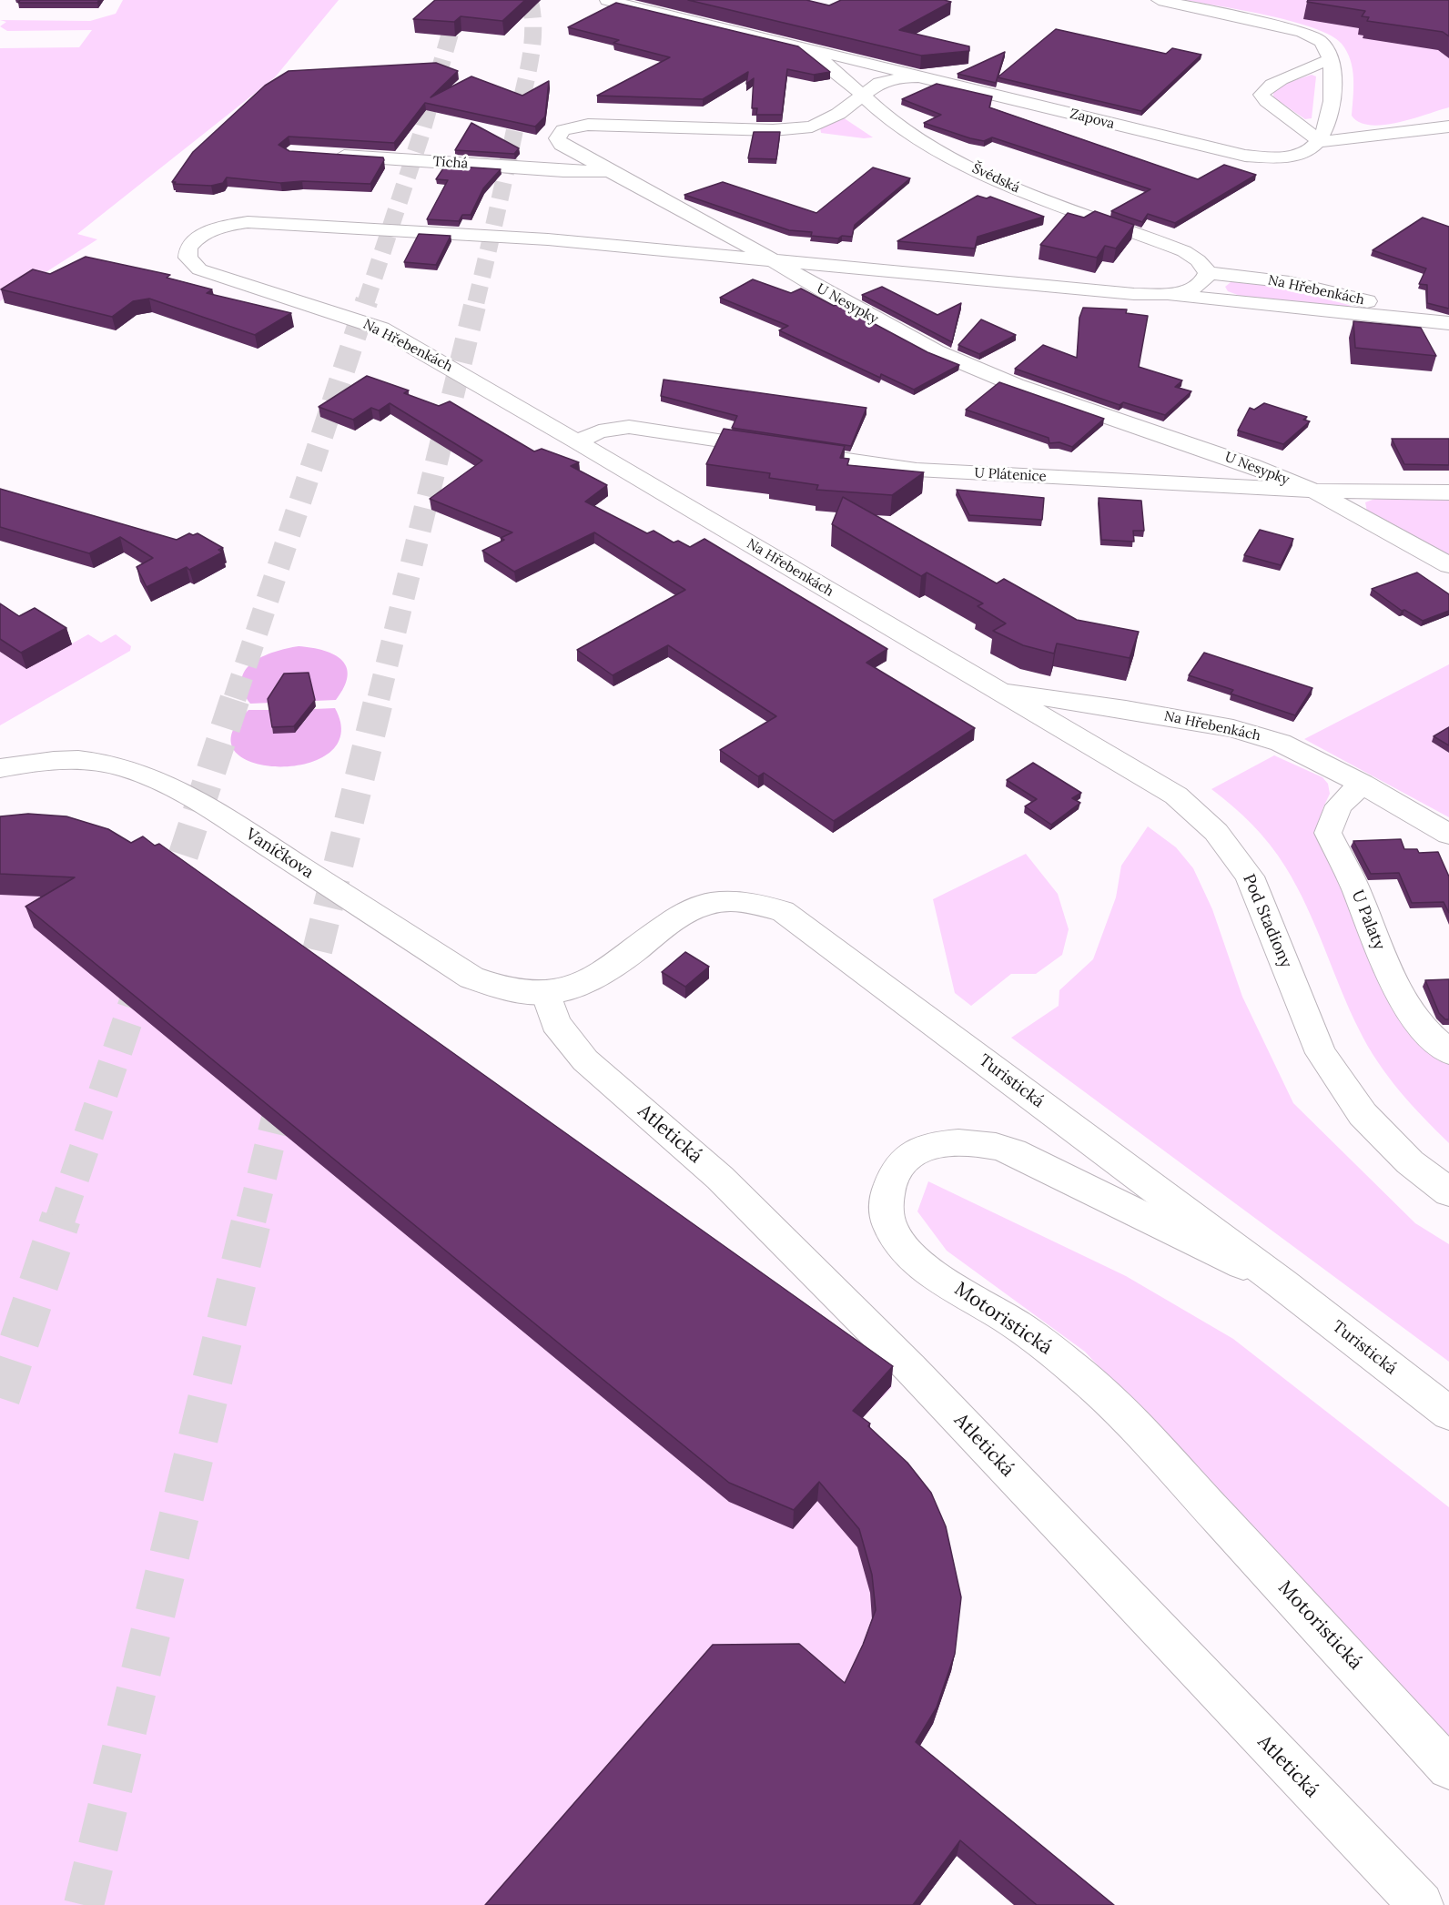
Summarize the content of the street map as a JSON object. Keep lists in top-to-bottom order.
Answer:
{
  "streets": {
    "street": [
      "Zapova",
      "Tichá",
      "Švédská",
      "Na Hřebenkách",
      "U Nesypky",
      "U Plátenice",
      "Vaníčkova",
      "U Palaty",
      "Pod Stadiony",
      "Turistická",
      "Atletická",
      "Motoristická"
    ]
  },
  "crossings": [
    ["Zapova", "Švédská"],
    ["Zapova", "U Nesypky"],
    ["Tichá", "U Nesypky"],
    ["Švédská", "Na Hřebenkách"],
    ["Švédská", "U Nesypky"],
    ["Na Hřebenkách", "U Nesypky"],
    ["Na Hřebenkách", "U Plátenice"],
    ["Na Hřebenkách", "U Palaty"],
    ["Na Hřebenkách", "Pod Stadiony"],
    ["U Nesypky", "U Plátenice"],
    ["Vaníčkova", "Turistická"],
    ["Vaníčkova", "Atletická"],
    ["Turistická", "Atletická"],
    ["Turistická", "Motoristická"]
  ]
}
